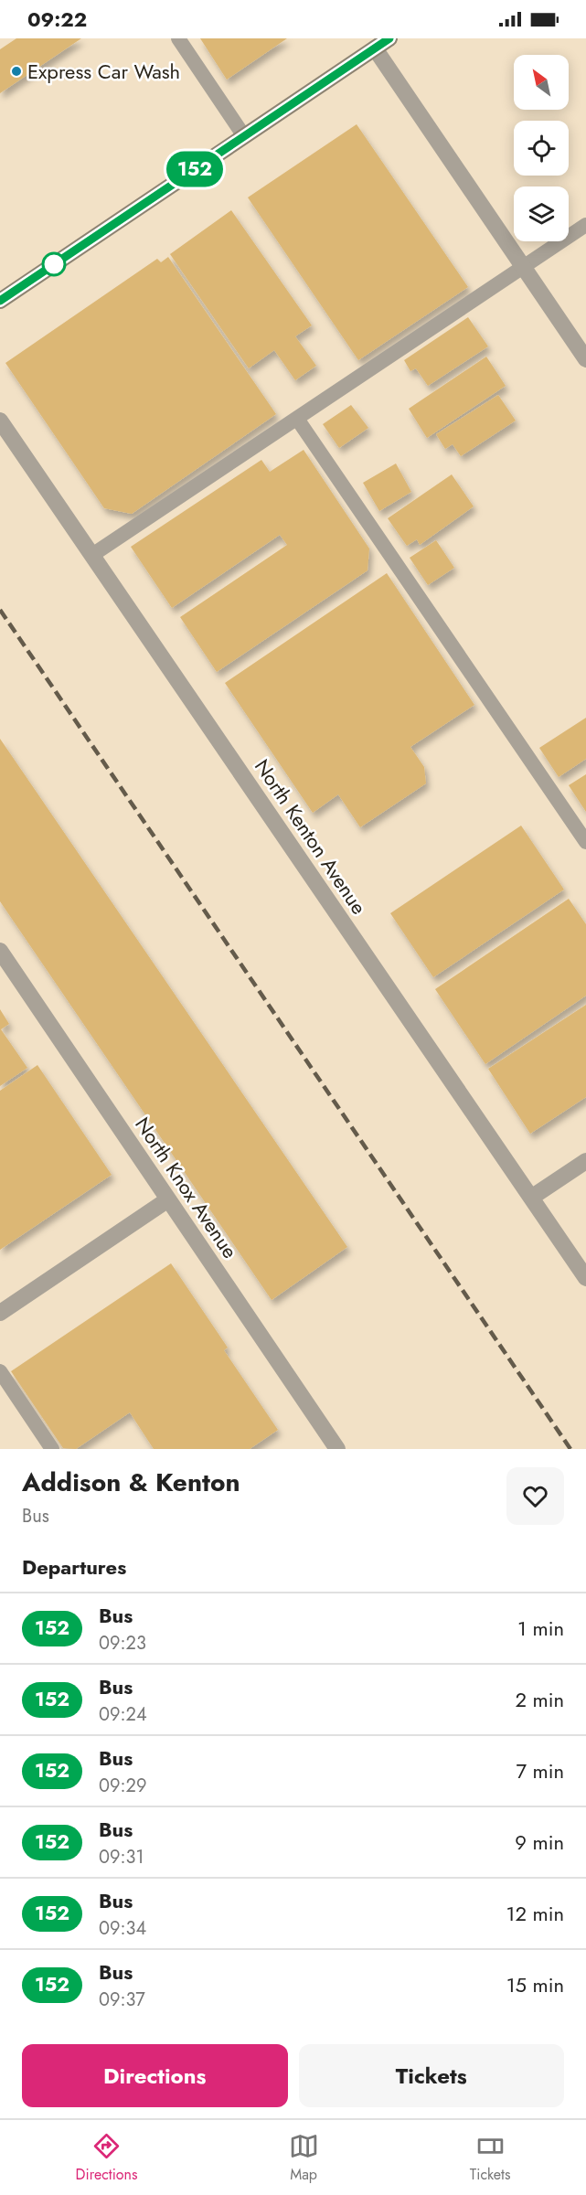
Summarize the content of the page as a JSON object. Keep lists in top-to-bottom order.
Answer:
{
  "streets": {
    "street": ["North Kenton Avenue", "North Knox Avenue"]
  },
  "places": ["Express Car Wash"],
  "lines": ["bus line 152"],
  "north": "top left",
  "page": {
    "status": "09:22",
    "on_map": "152",
    "heading": [
      ["Addison & Kenton", "Bus"],
      "Departures"
    ],
    "list": [
      {
        "mark": "152",
        "name": "Bus",
        "note": "09:23",
        "value": "1 min"
      },
      {
        "mark": "152",
        "name": "Bus",
        "note": "09:24",
        "value": "2 min"
      },
      {
        "mark": "152",
        "name": "Bus",
        "note": "09:29",
        "value": "7 min"
      },
      {
        "mark": "152",
        "name": "Bus",
        "note": "09:31",
        "value": "9 min"
      },
      {
        "mark": "152",
        "name": "Bus",
        "note": "09:34",
        "value": "12 min"
      },
      {
        "mark": "152",
        "name": "Bus",
        "note": "09:37",
        "value": "15 min"
      }
    ],
    "buttons": ["Directions", "Tickets"],
    "tabs": ["Directions", "Map", "Tickets"]
  }
}
